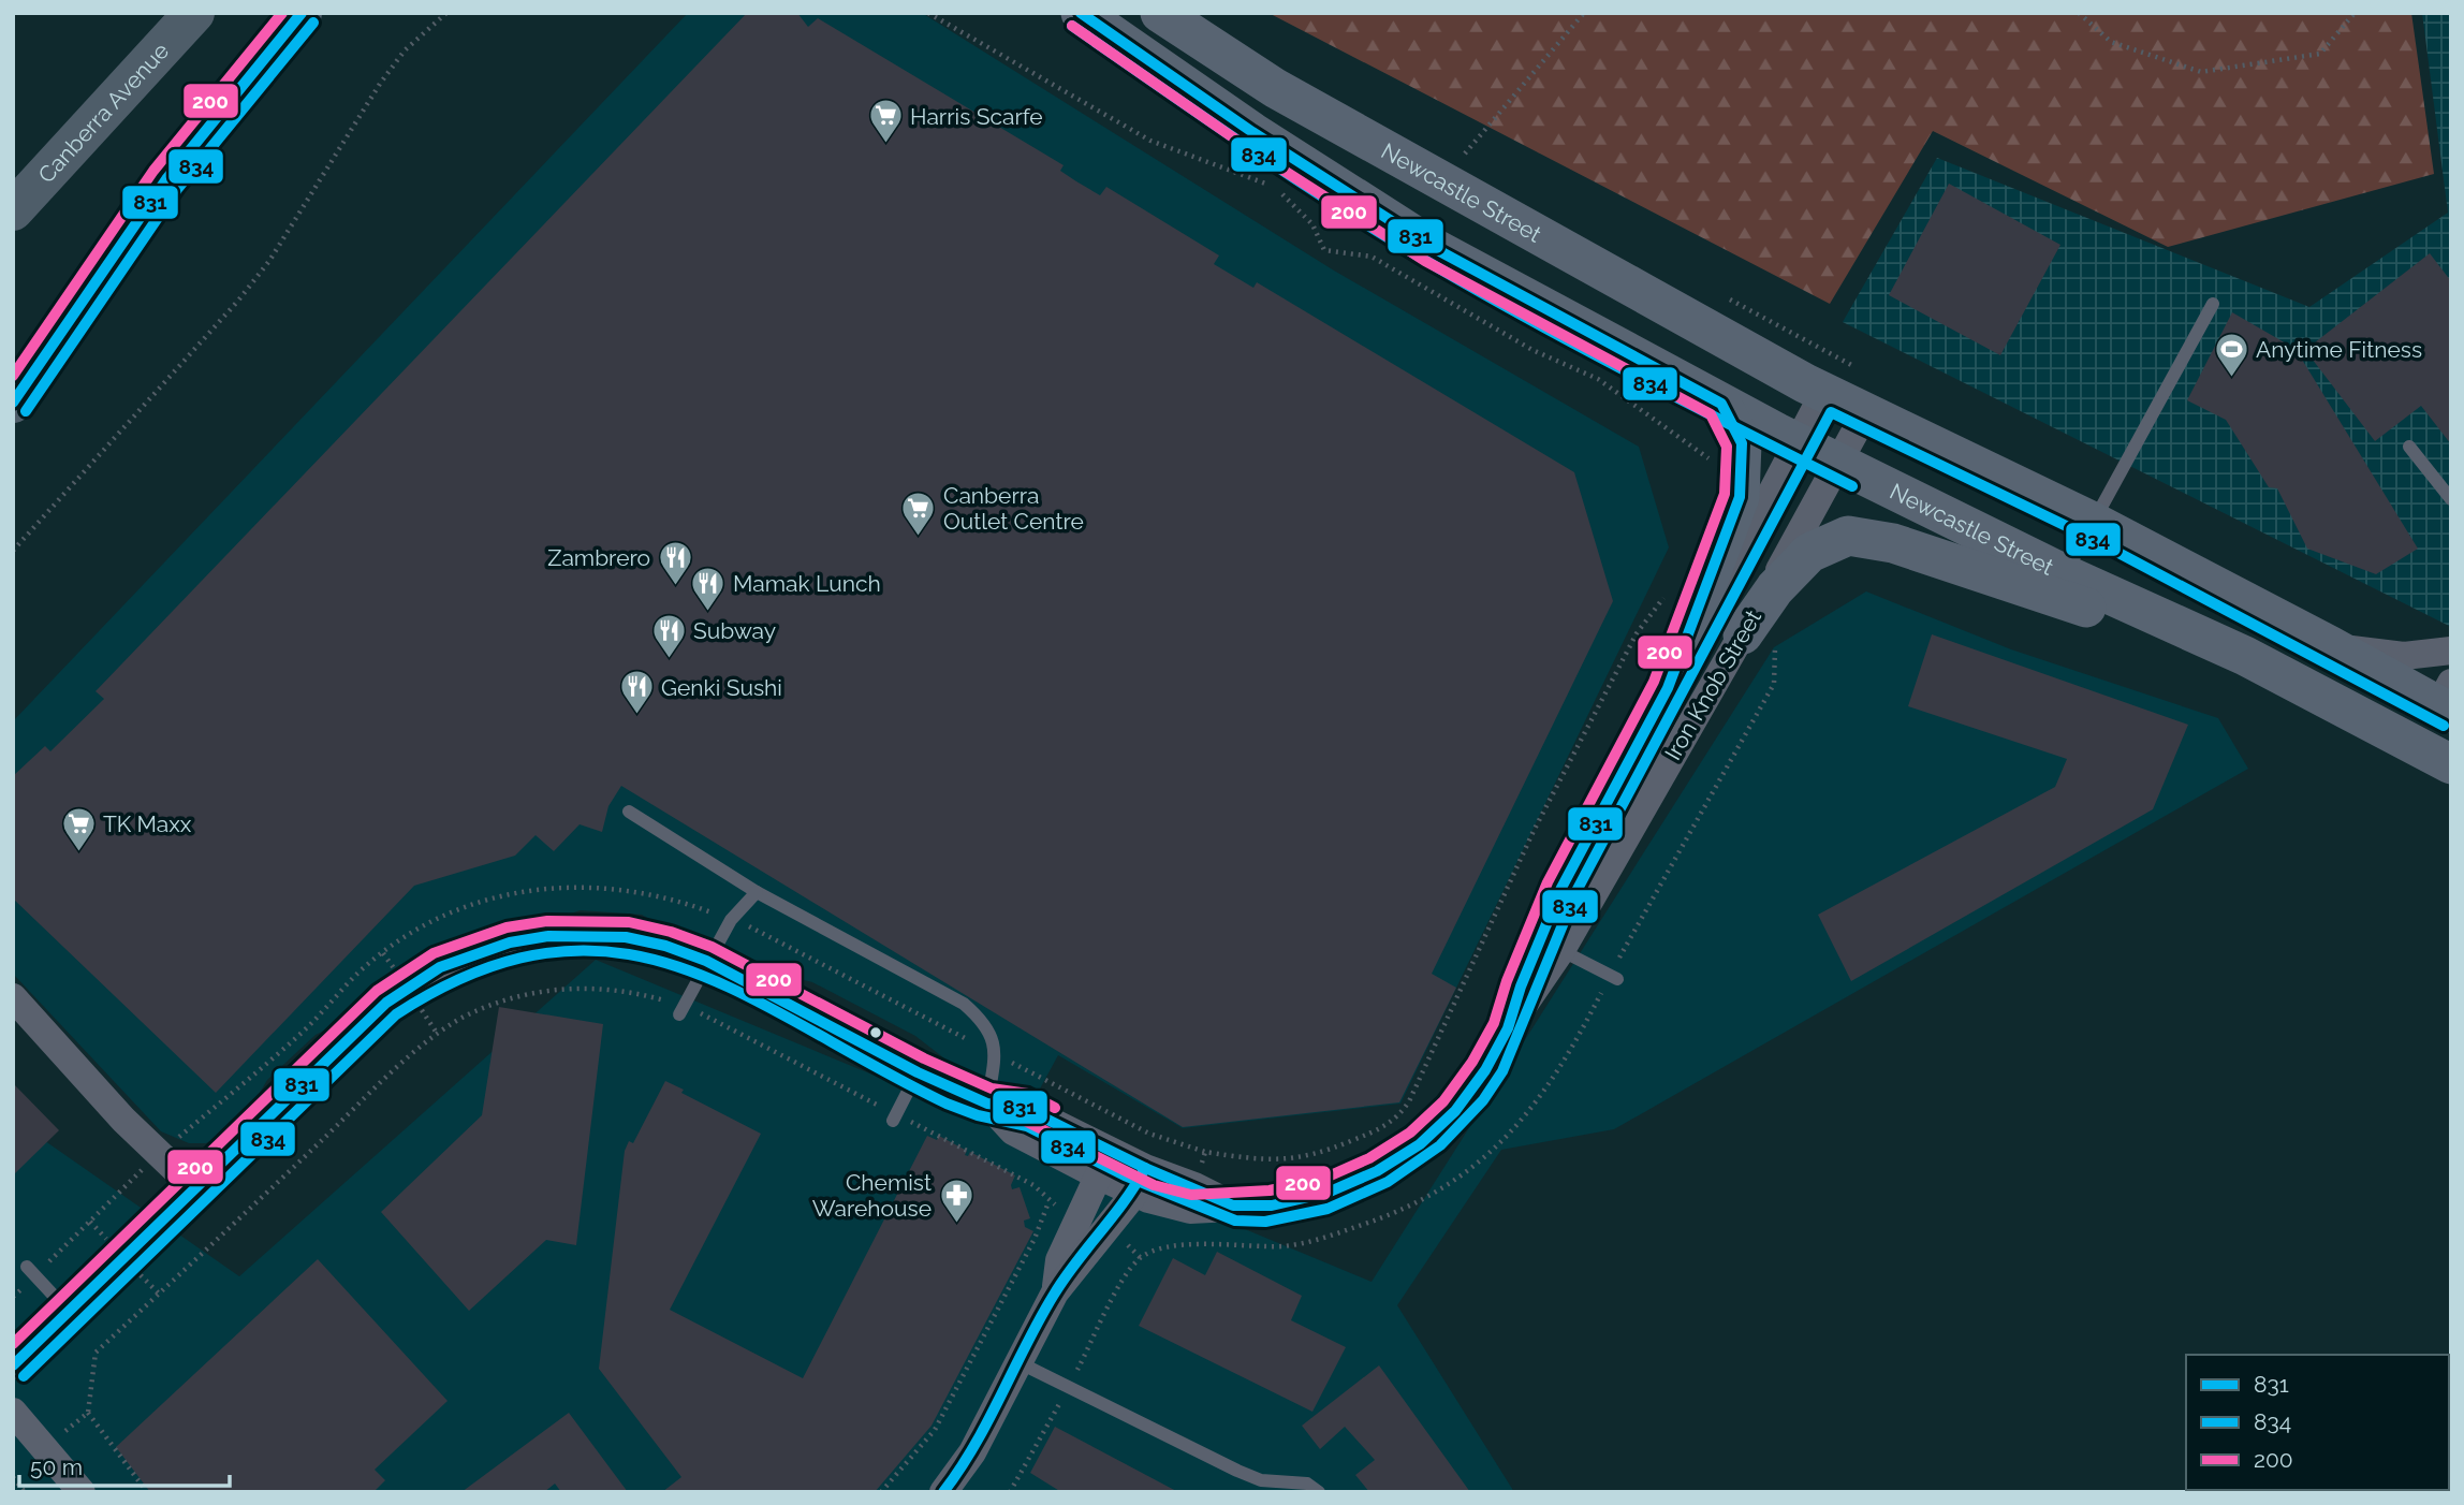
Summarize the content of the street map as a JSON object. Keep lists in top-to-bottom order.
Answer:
{
  "streets": {
    "highway": ["Canberra Avenue"],
    "main road": ["Newcastle Street"],
    "street": ["Iron Knob Street"]
  },
  "crossings": [
    ["Newcastle Street", "Iron Knob Street"]
  ],
  "places": {
    "supermarket": ["Harris Scarfe", "Canberra Outlet Centre", "TK Maxx"],
    "sports": ["Anytime Fitness"],
    "restaurant": [
      "Zambrero",
      "Mamak Lunch",
      "Subway",
      "Genki Sushi"
    ],
    "pharmacy": ["Chemist Warehouse"]
  },
  "lines": ["transit line 831", "transit line 200", "transit line 834"],
  "legend": ["831", "834", "200"],
  "scale_bar": "50 m"
}
